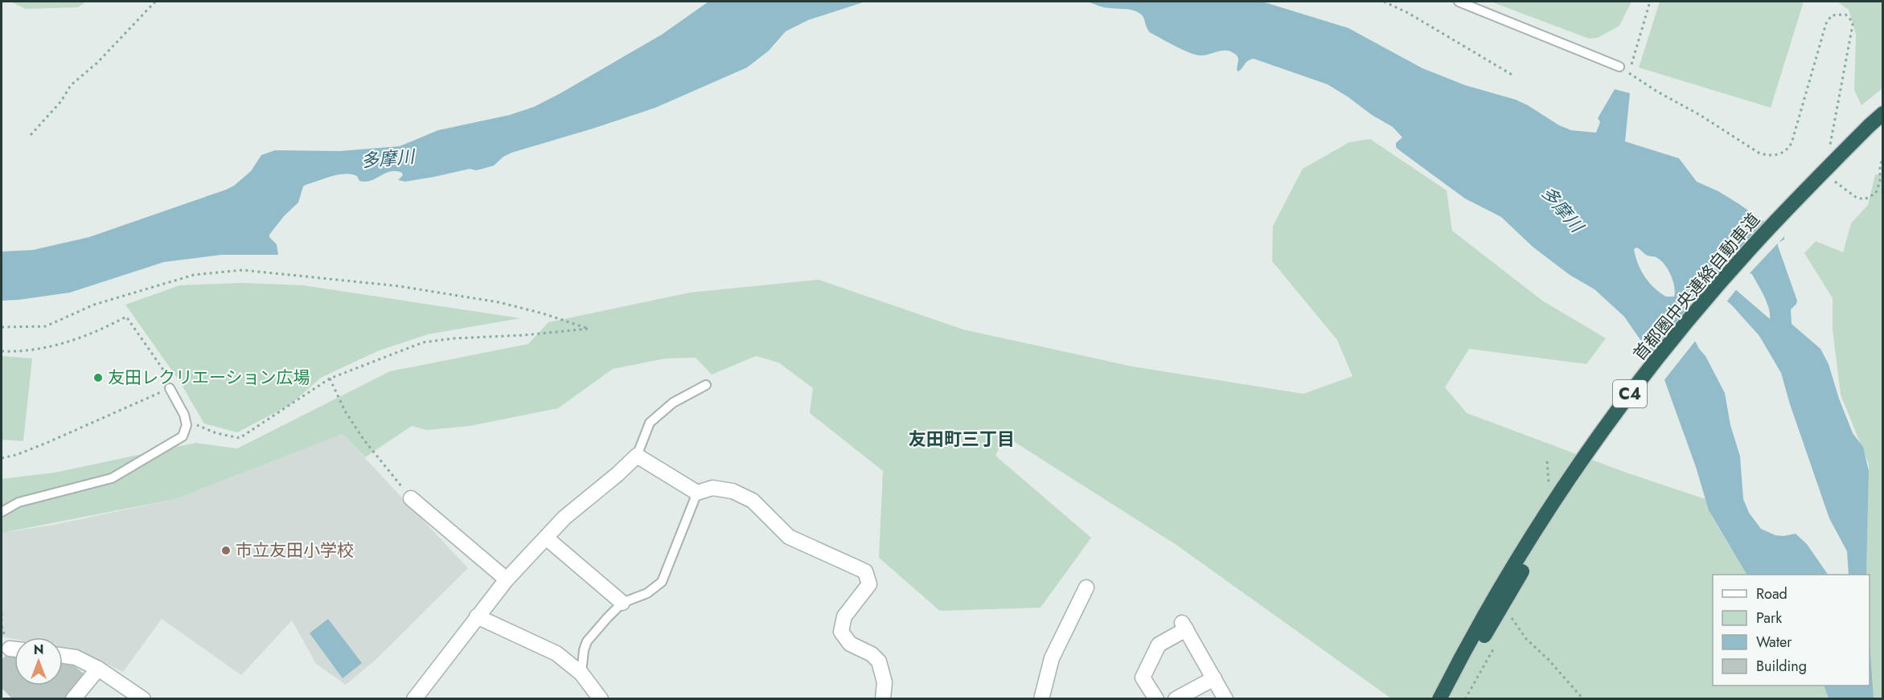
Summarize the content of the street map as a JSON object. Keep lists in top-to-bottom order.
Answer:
{
  "streets": {
    "highway": ["首都圏中央連絡自動車道", "C4"]
  },
  "districts": ["友田町三丁目"],
  "water": ["多摩川"],
  "places": ["友田レクリエーション広場", "市立友田小学校"],
  "legend": [
    "Road",
    "Park",
    "Water",
    "Building"
  ],
  "north": "top"
}
